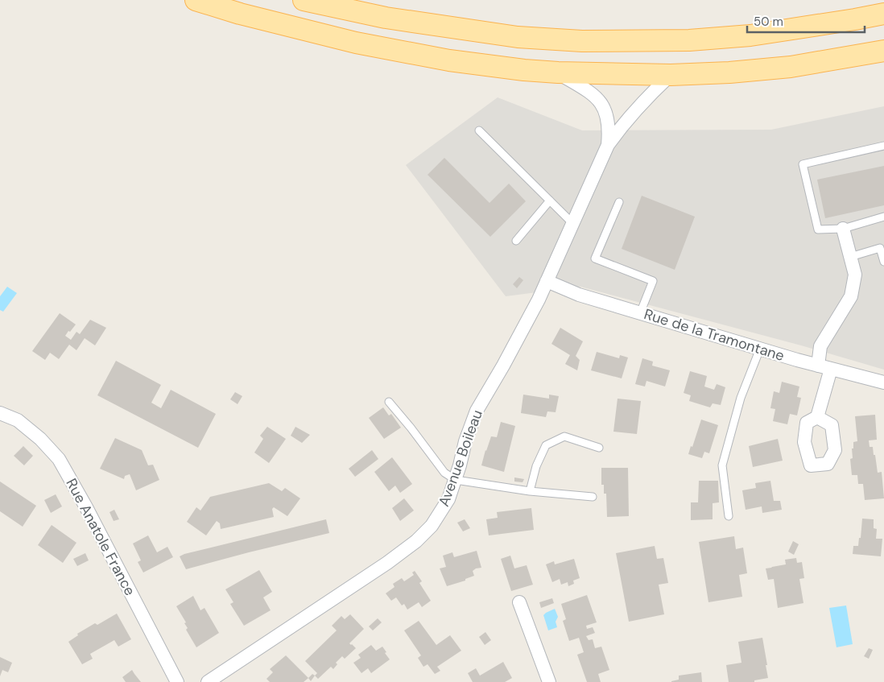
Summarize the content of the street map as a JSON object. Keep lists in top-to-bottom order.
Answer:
{
  "streets": {
    "street": ["Rue de la Tramontane", "Avenue Boileau", "Rue Anatole France"]
  },
  "crossings": [
    ["Rue de la Tramontane", "Avenue Boileau"]
  ],
  "scale_bar": "50 m"
}
